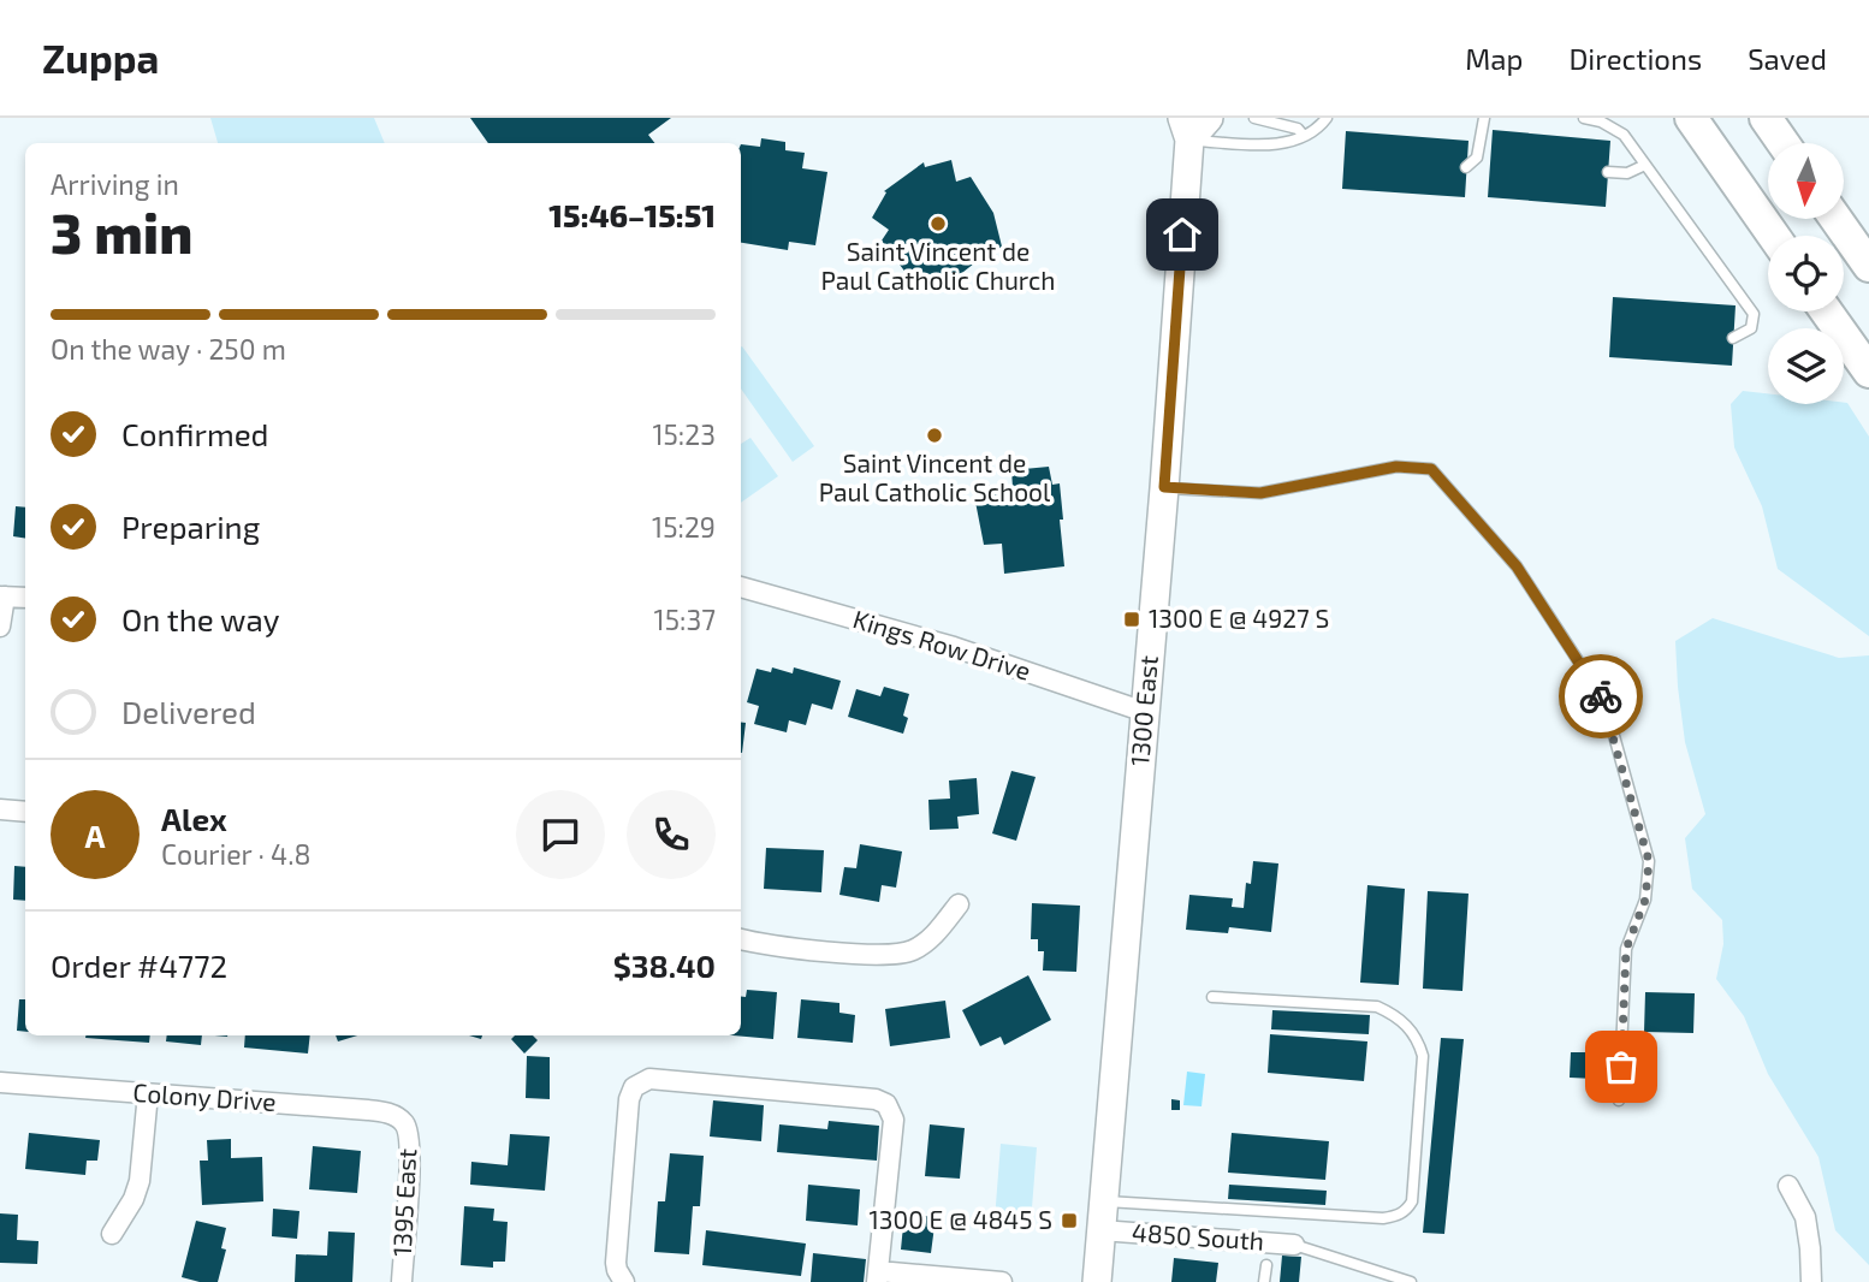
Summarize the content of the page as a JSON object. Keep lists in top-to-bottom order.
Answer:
{
  "streets": {
    "main road": ["1300 East"],
    "street": [
      "Kings Row Drive",
      "Colony Drive",
      "1395 East",
      "4850 South"
    ]
  },
  "crossings": [
    ["Kings Row Drive", "1300 East"],
    ["1300 East", "4850 South"],
    ["Colony Drive", "1395 East"]
  ],
  "places": {
    "other": ["Saint Vincent de Paul Catholic Church", "Saint Vincent de Paul Catholic School"],
    "transit": ["1300 E @ 4927 S", "1300 E @ 4845 S"]
  },
  "north": "bottom",
  "page": {
    "header": "Zuppa",
    "nav": ["Map", "Directions", "Saved"],
    "heading": ["3 min", "Arriving in", "15:46–15:51"],
    "panel": [
      "Alex",
      "Courier · 4.8",
      "Order #4772",
      "$38.40"
    ],
    "bar": "On the way · 250 m",
    "list": [
      ["Confirmed", "15:23"],
      ["Preparing", "15:29"],
      ["On the way", "15:37"],
      "Delivered"
    ],
    "round": "A"
  }
}
